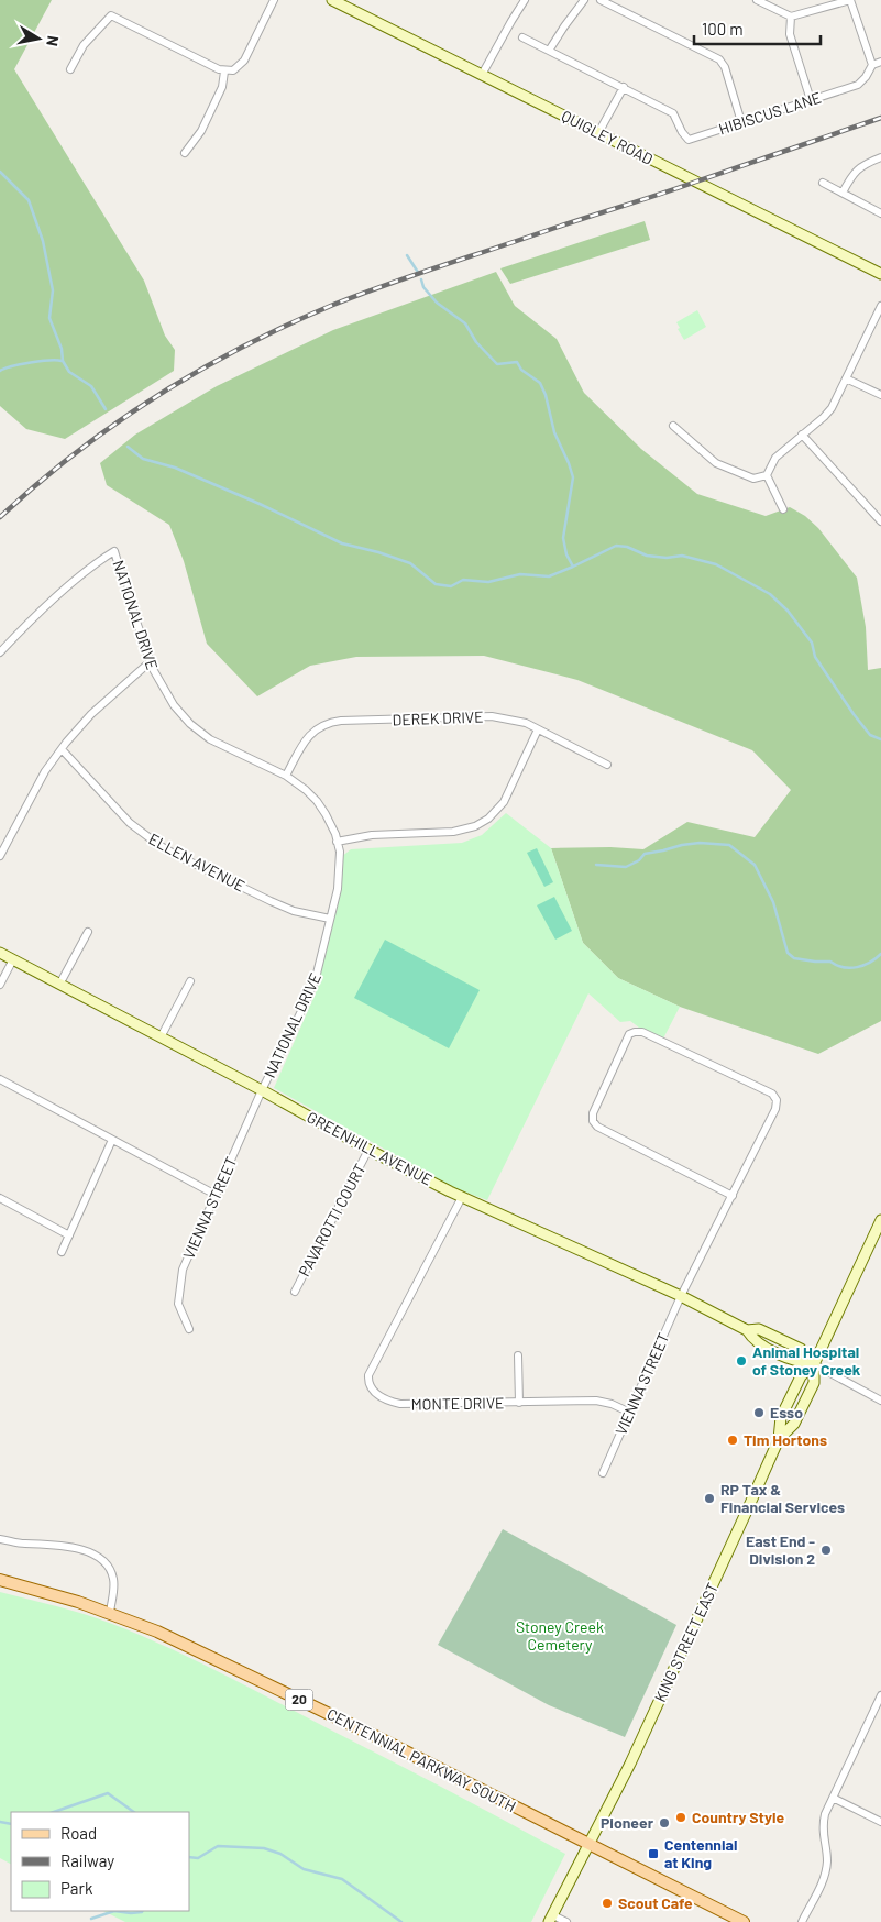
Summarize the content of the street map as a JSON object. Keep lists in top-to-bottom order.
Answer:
{
  "streets": {
    "main road": ["20", "CENTENNIAL PARKWAY SOUTH"],
    "street": [
      "HIBISCUS LANE",
      "QUIGLEY ROAD",
      "NATIONAL DRIVE",
      "DEREK DRIVE",
      "ELLEN AVENUE",
      "GREENHILL AVENUE",
      "VIENNA STREET",
      "PAVAROTTI COURT",
      "MONTE DRIVE",
      "KING STREET EAST"
    ]
  },
  "crossings": [
    ["NATIONAL DRIVE", "DEREK DRIVE"],
    ["NATIONAL DRIVE", "ELLEN AVENUE"],
    ["NATIONAL DRIVE", "GREENHILL AVENUE"],
    ["NATIONAL DRIVE", "VIENNA STREET"],
    ["GREENHILL AVENUE", "VIENNA STREET"],
    ["GREENHILL AVENUE", "PAVAROTTI COURT"],
    ["GREENHILL AVENUE", "MONTE DRIVE"],
    ["GREENHILL AVENUE", "KING STREET EAST"],
    ["VIENNA STREET", "MONTE DRIVE"],
    ["KING STREET EAST", "CENTENNIAL PARKWAY SOUTH"]
  ],
  "parks": ["Stoney Creek Cemetery"],
  "places": {
    "other": [
      "Animal Hospital of Stoney Creek",
      "Esso",
      "Tim Hortons",
      "RP Tax & Financial Services",
      "East End - Division 2",
      "Country Style",
      "Pioneer",
      "Scout Cafe"
    ],
    "transit": ["Centennial at King"]
  },
  "legend": ["Road", "Railway", "Park"],
  "scale_bar": "100 m",
  "north": "right"
}
